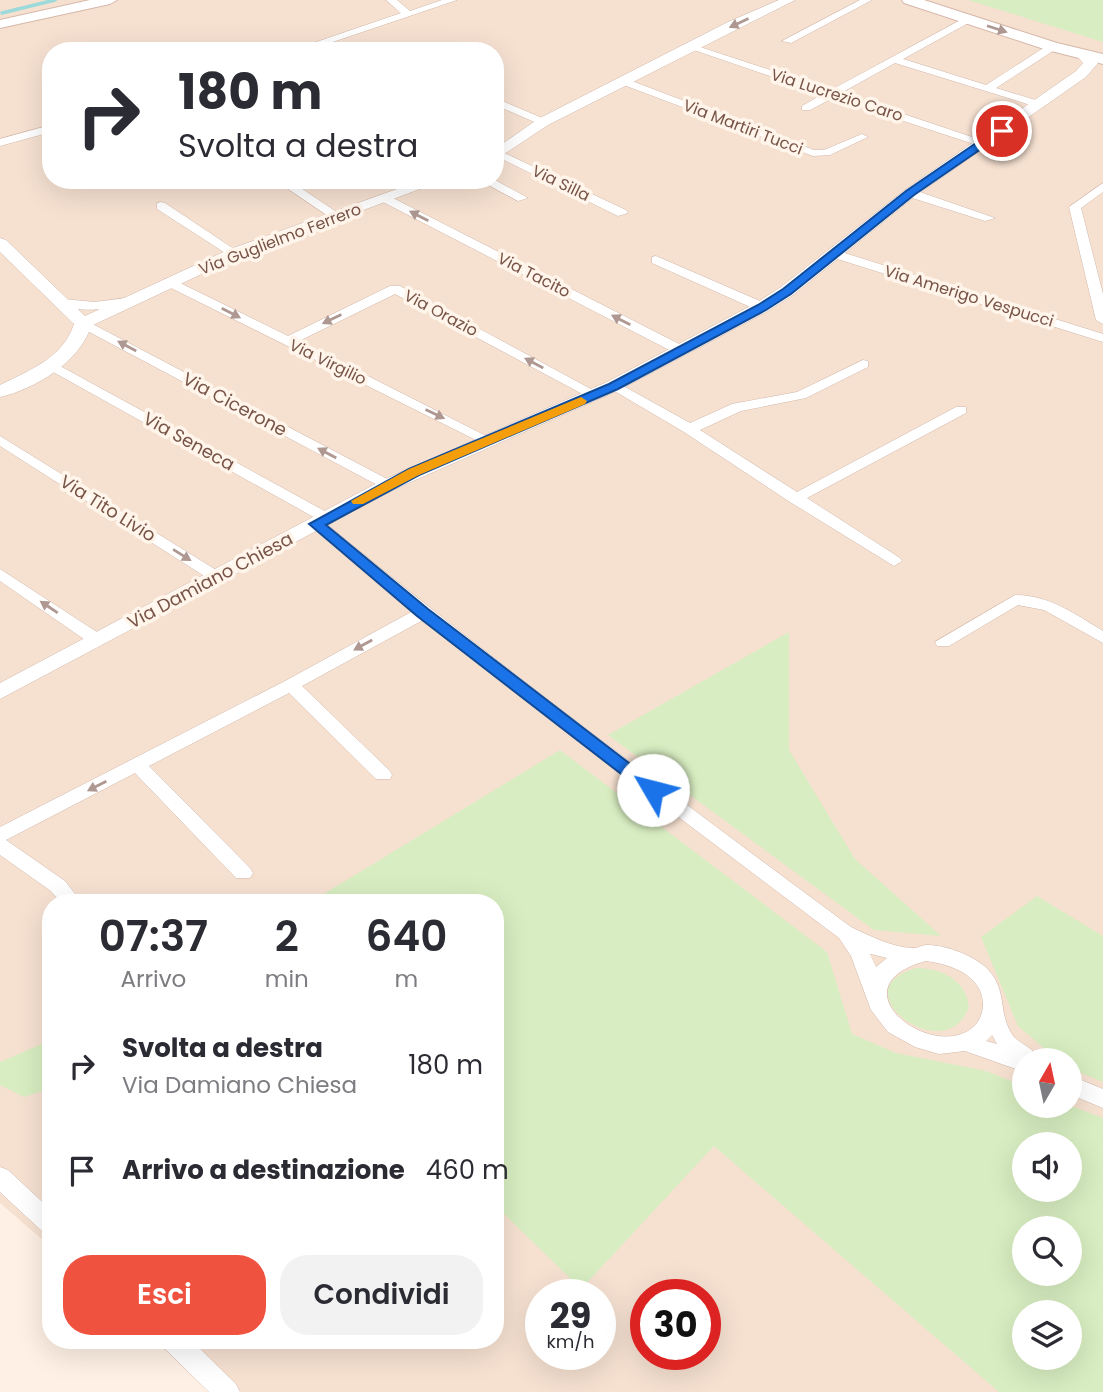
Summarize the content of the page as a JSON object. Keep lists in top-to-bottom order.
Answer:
{
  "streets": {
    "street": [
      "Via Lucrezio Caro",
      "Via Martiri Tucci",
      "Via Silla",
      "Via Guglielmo Ferrero",
      "Via Tacito",
      "Via Amerigo Vespucci",
      "Via Orazio",
      "Via Virgilio",
      "Via Cicerone",
      "Via Seneca",
      "Via Tito Livio",
      "Via Damiano Chiesa"
    ]
  },
  "crossings": [
    ["Via Lucrezio Caro", "Via Damiano Chiesa"],
    ["Via Guglielmo Ferrero", "Via Tacito"],
    ["Via Guglielmo Ferrero", "Via Virgilio"],
    ["Via Guglielmo Ferrero", "Via Cicerone"],
    ["Via Tacito", "Via Damiano Chiesa"],
    ["Via Amerigo Vespucci", "Via Damiano Chiesa"],
    ["Via Orazio", "Via Virgilio"],
    ["Via Orazio", "Via Damiano Chiesa"],
    ["Via Virgilio", "Via Damiano Chiesa"],
    ["Via Cicerone", "Via Damiano Chiesa"],
    ["Via Seneca", "Via Damiano Chiesa"],
    ["Via Tito Livio", "Via Damiano Chiesa"]
  ],
  "one_way": ["Via Orazio", "Via Virgilio", "Via Cicerone"],
  "north": "top",
  "page": {
    "turn": ["180 m", "Svolta a destra"],
    "eta": [
      "07:37",
      "Arrivo",
      "2",
      "min",
      "640",
      "m"
    ],
    "list": [
      {
        "name": "Svolta a destra",
        "note": "Via Damiano Chiesa",
        "value": "180 m"
      },
      {
        "name": "Arrivo a destinazione",
        "value": "460 m"
      }
    ],
    "buttons": ["Esci", "Condividi"],
    "speed": "29 km/h",
    "limit": "30"
  }
}
